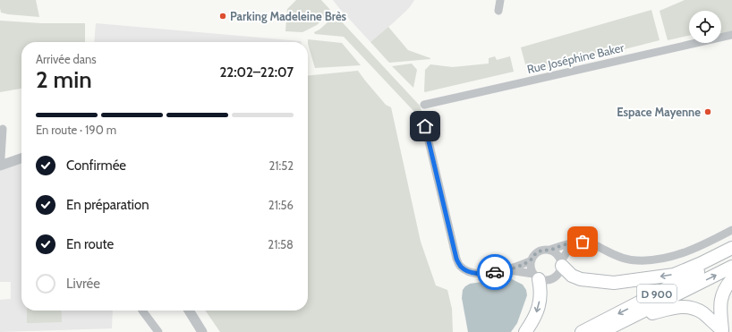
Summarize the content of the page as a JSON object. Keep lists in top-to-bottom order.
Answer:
{
  "streets": {
    "main road": ["D 900"],
    "street": ["Rue Joséphine Baker"]
  },
  "places": ["Parking Madeleine Brès", "Espace Mayenne"],
  "page": {
    "heading": ["2 min", "Arrivée dans", "22:02–22:07"],
    "bar": "En route · 190 m",
    "list": [
      ["Confirmée", "21:52"],
      ["En préparation", "21:56"],
      ["En route", "21:58"],
      "Livrée"
    ]
  }
}
